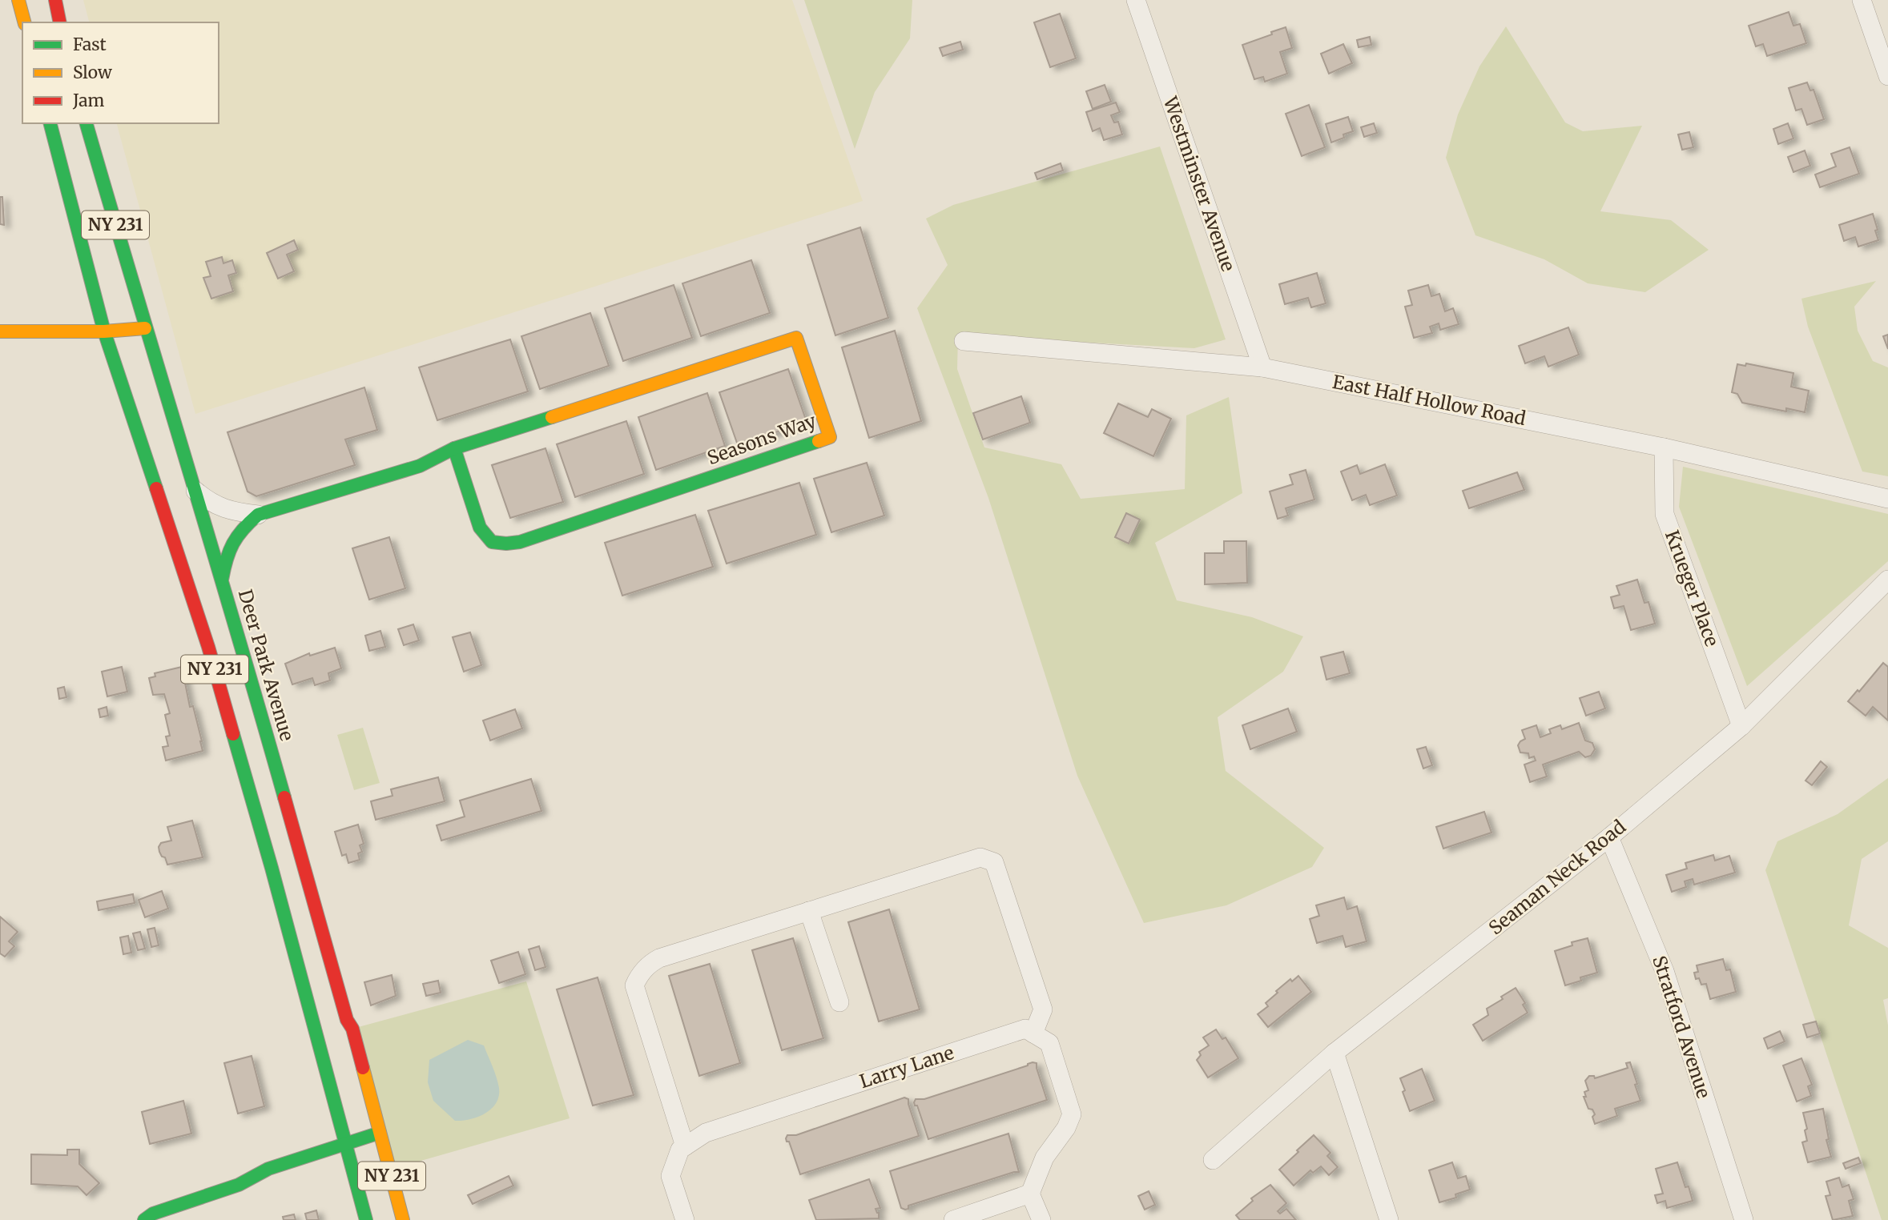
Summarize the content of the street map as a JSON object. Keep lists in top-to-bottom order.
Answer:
{
  "streets": {
    "main road": ["NY 231", "Seasons Way", "Deer Park Avenue"],
    "street": [
      "Westminster Avenue",
      "East Half Hollow Road",
      "Krueger Place",
      "Seaman Neck Road",
      "Stratford Avenue",
      "Larry Lane"
    ]
  },
  "crossings": [
    ["Westminster Avenue", "East Half Hollow Road"],
    ["East Half Hollow Road", "Krueger Place"],
    ["Krueger Place", "Seaman Neck Road"],
    ["Seaman Neck Road", "Stratford Avenue"]
  ],
  "legend": ["Fast", "Slow", "Jam"]
}
